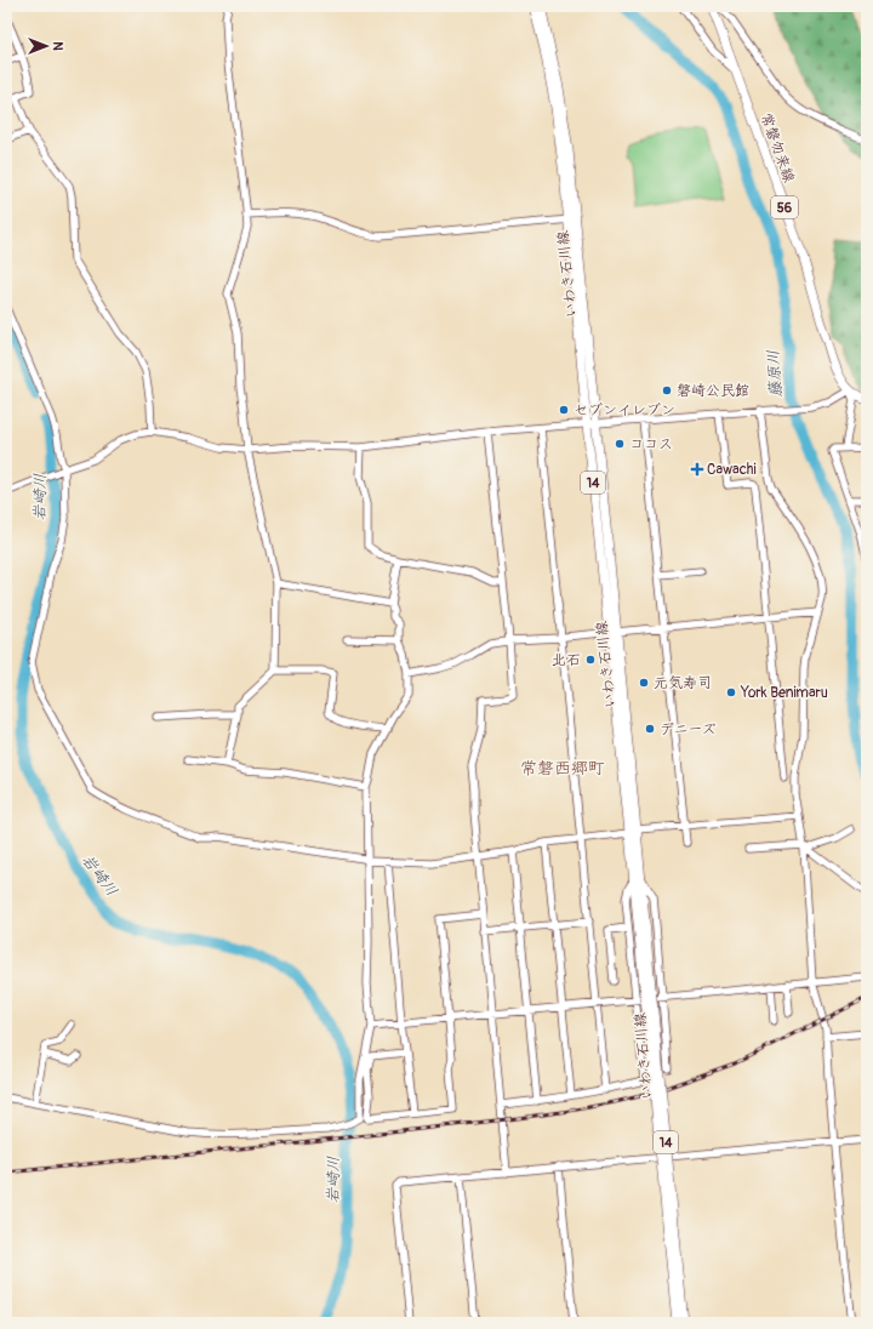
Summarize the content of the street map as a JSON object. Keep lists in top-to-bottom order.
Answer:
{
  "streets": {
    "main road": [
      "常磐勿来線",
      "56",
      "いわき石川線",
      "14"
    ]
  },
  "districts": ["常磐西郷町"],
  "water": ["藤原川", "岩崎川"],
  "places": {
    "other": [
      "磐崎公民館",
      "セブンイレブン",
      "ココス",
      "北石",
      "元気寿司",
      "York Benimaru",
      "デニーズ"
    ],
    "health": ["Cawachi"]
  },
  "north": "right"
}
